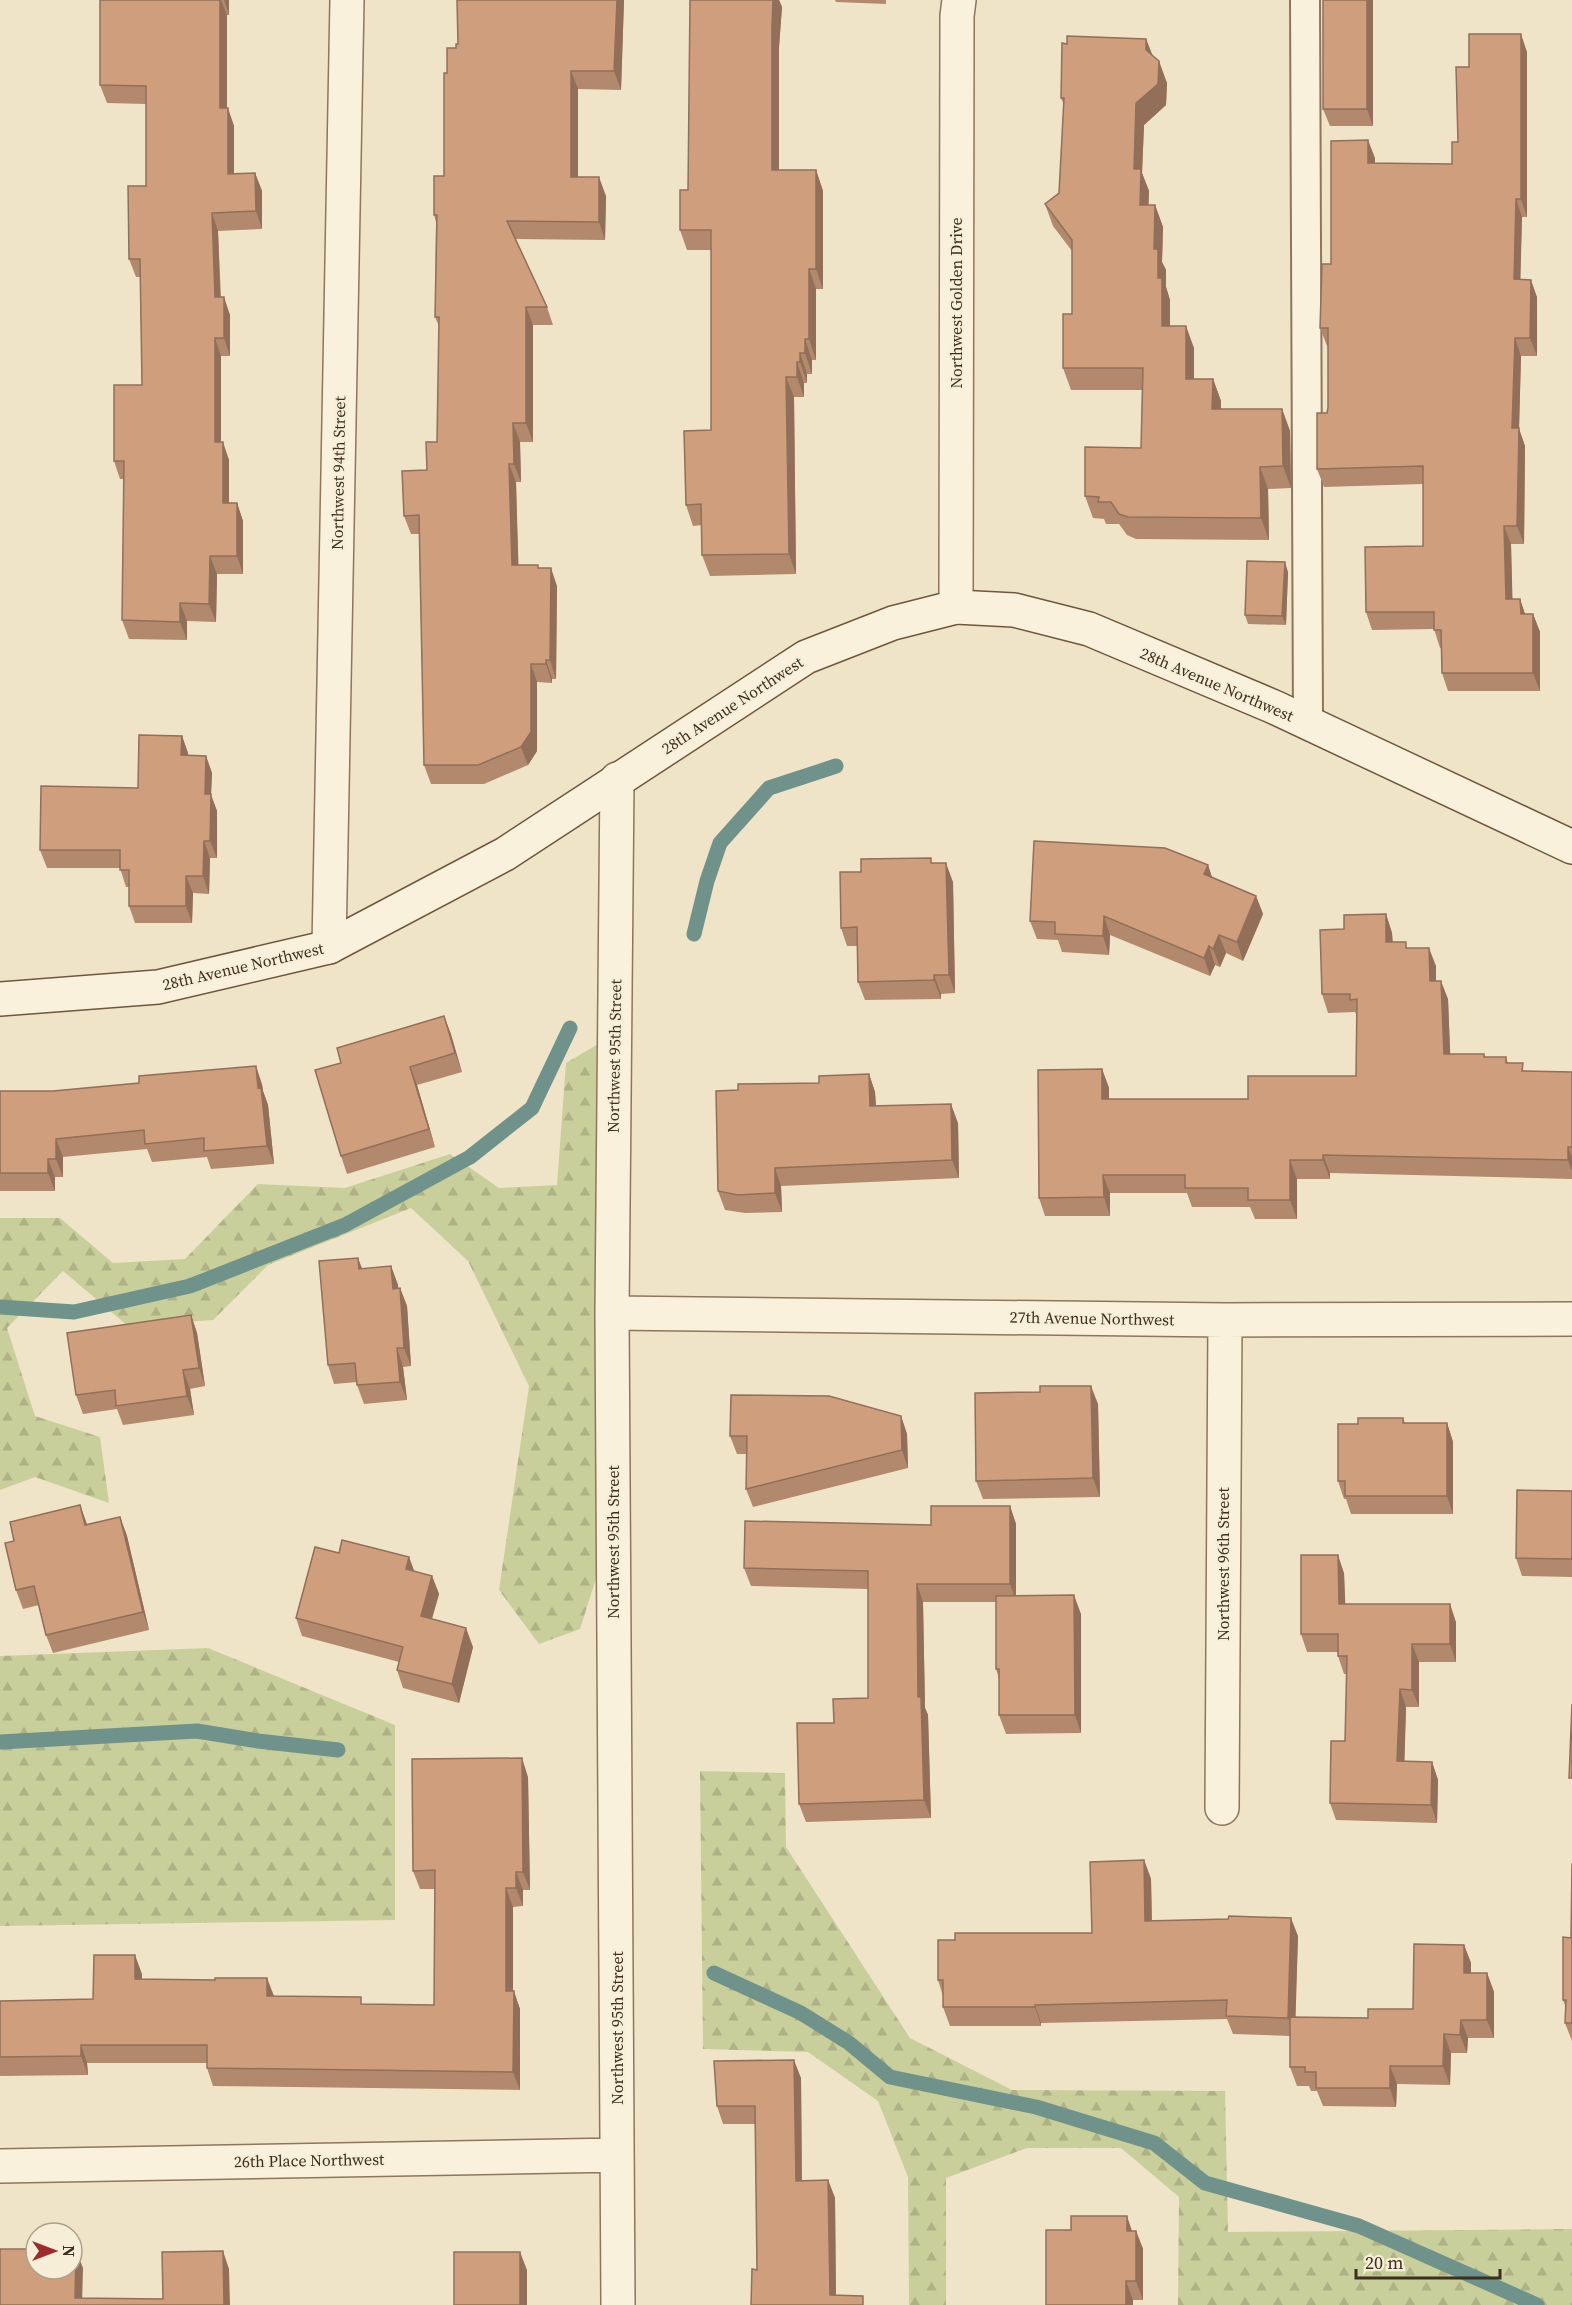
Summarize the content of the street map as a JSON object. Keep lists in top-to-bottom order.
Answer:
{
  "streets": {
    "street": [
      "Northwest Golden Drive",
      "Northwest 94th Street",
      "28th Avenue Northwest",
      "Northwest 95th Street",
      "27th Avenue Northwest",
      "Northwest 96th Street",
      "26th Place Northwest"
    ]
  },
  "crossings": [
    ["Northwest Golden Drive", "28th Avenue Northwest"],
    ["Northwest 94th Street", "28th Avenue Northwest"],
    ["28th Avenue Northwest", "Northwest 95th Street"],
    ["Northwest 95th Street", "27th Avenue Northwest"],
    ["Northwest 95th Street", "26th Place Northwest"],
    ["27th Avenue Northwest", "Northwest 96th Street"]
  ],
  "scale_bar": "20 m",
  "north": "right"
}
